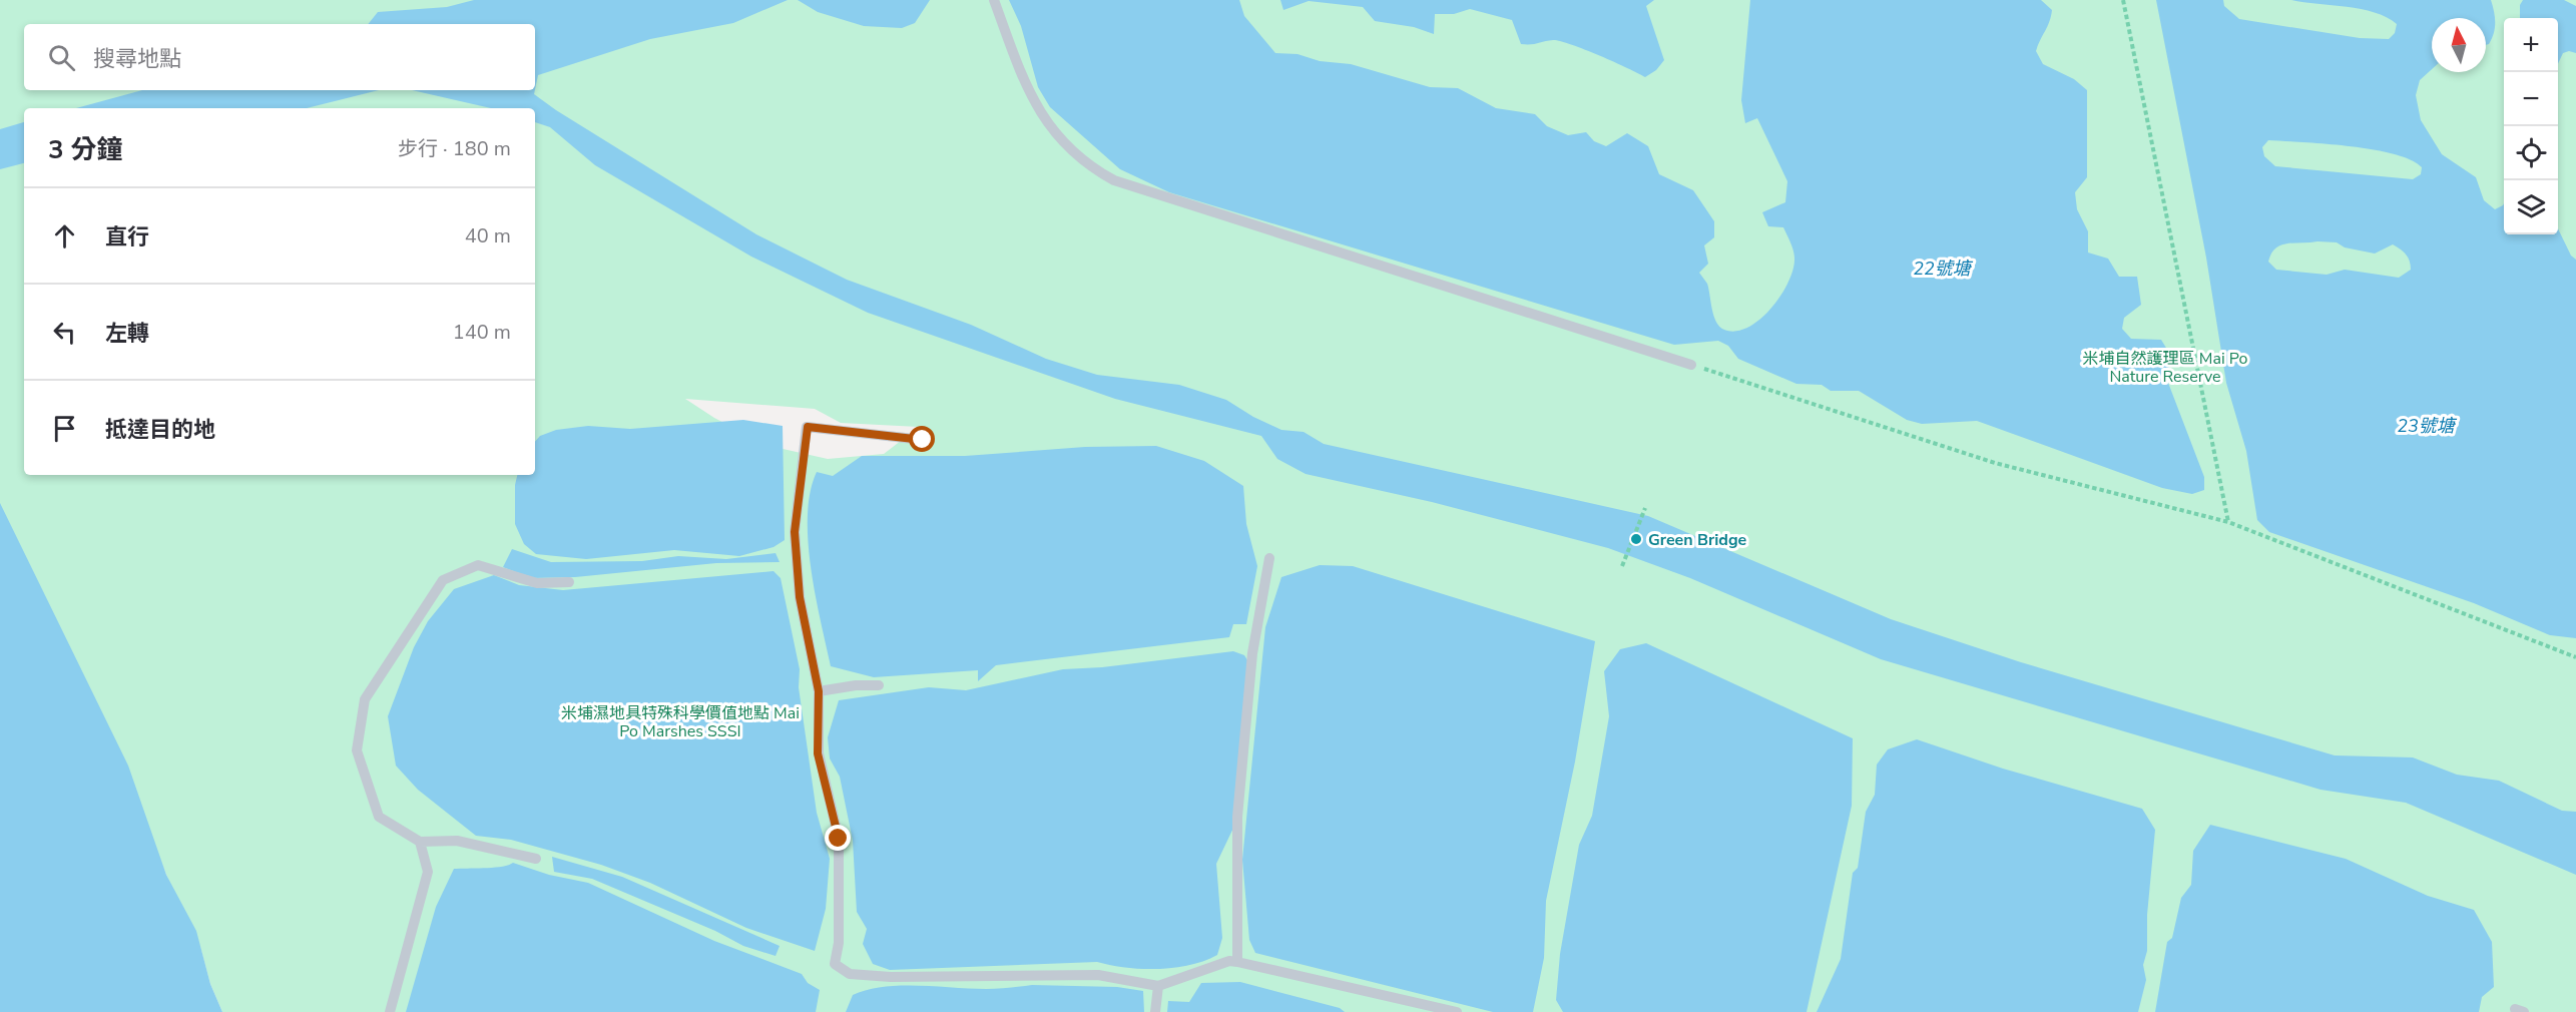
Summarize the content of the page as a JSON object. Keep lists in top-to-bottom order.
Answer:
{
  "water": ["22號塘", "23號塘"],
  "parks": ["米埔自然護理區 Mai Po Nature Reserve", "米埔濕地具特殊科學價值地點 Mai Po Marshes SSSI"],
  "places": ["Green Bridge"],
  "north": "top",
  "page": {
    "map_buttons": ["+", "−"],
    "search": "搜尋地點",
    "heading": ["3 分鐘", "步行 · 180 m"],
    "list": [
      ["直行", "40 m"],
      ["左轉", "140 m"],
      "抵達目的地"
    ]
  }
}
